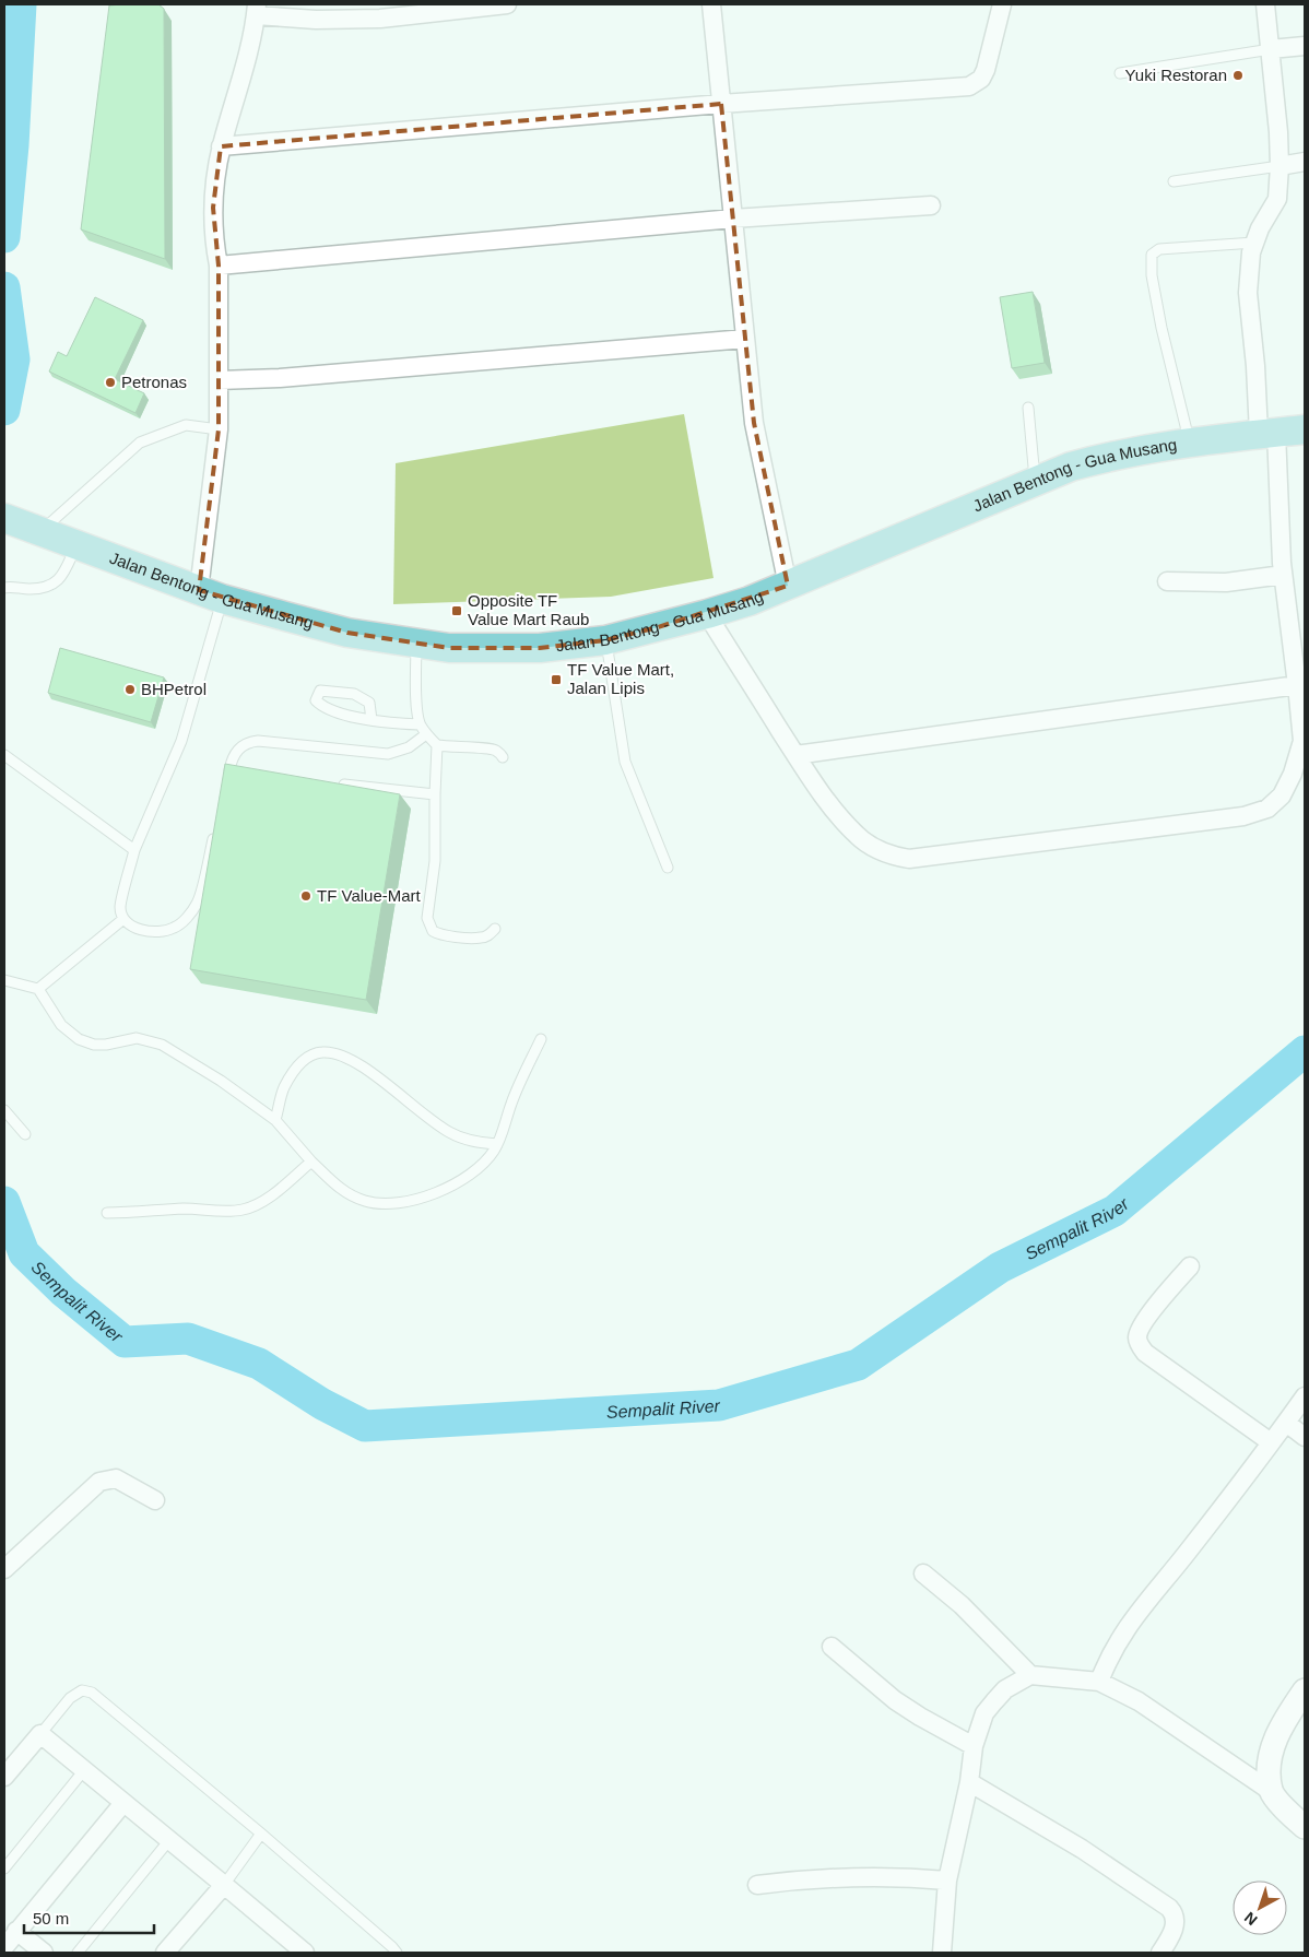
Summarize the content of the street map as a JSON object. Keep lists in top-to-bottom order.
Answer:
{
  "streets": {
    "main road": ["Jalan Bentong - Gua Musang"]
  },
  "water": ["Sempalit River"],
  "places": {
    "other": [
      "Yuki Restoran",
      "Petronas",
      "BHPetrol",
      "TF Value-Mart"
    ],
    "transit": ["Opposite TF Value Mart Raub", "TF Value Mart, Jalan Lipis"]
  },
  "scale_bar": "50 m",
  "north": "bottom left"
}
